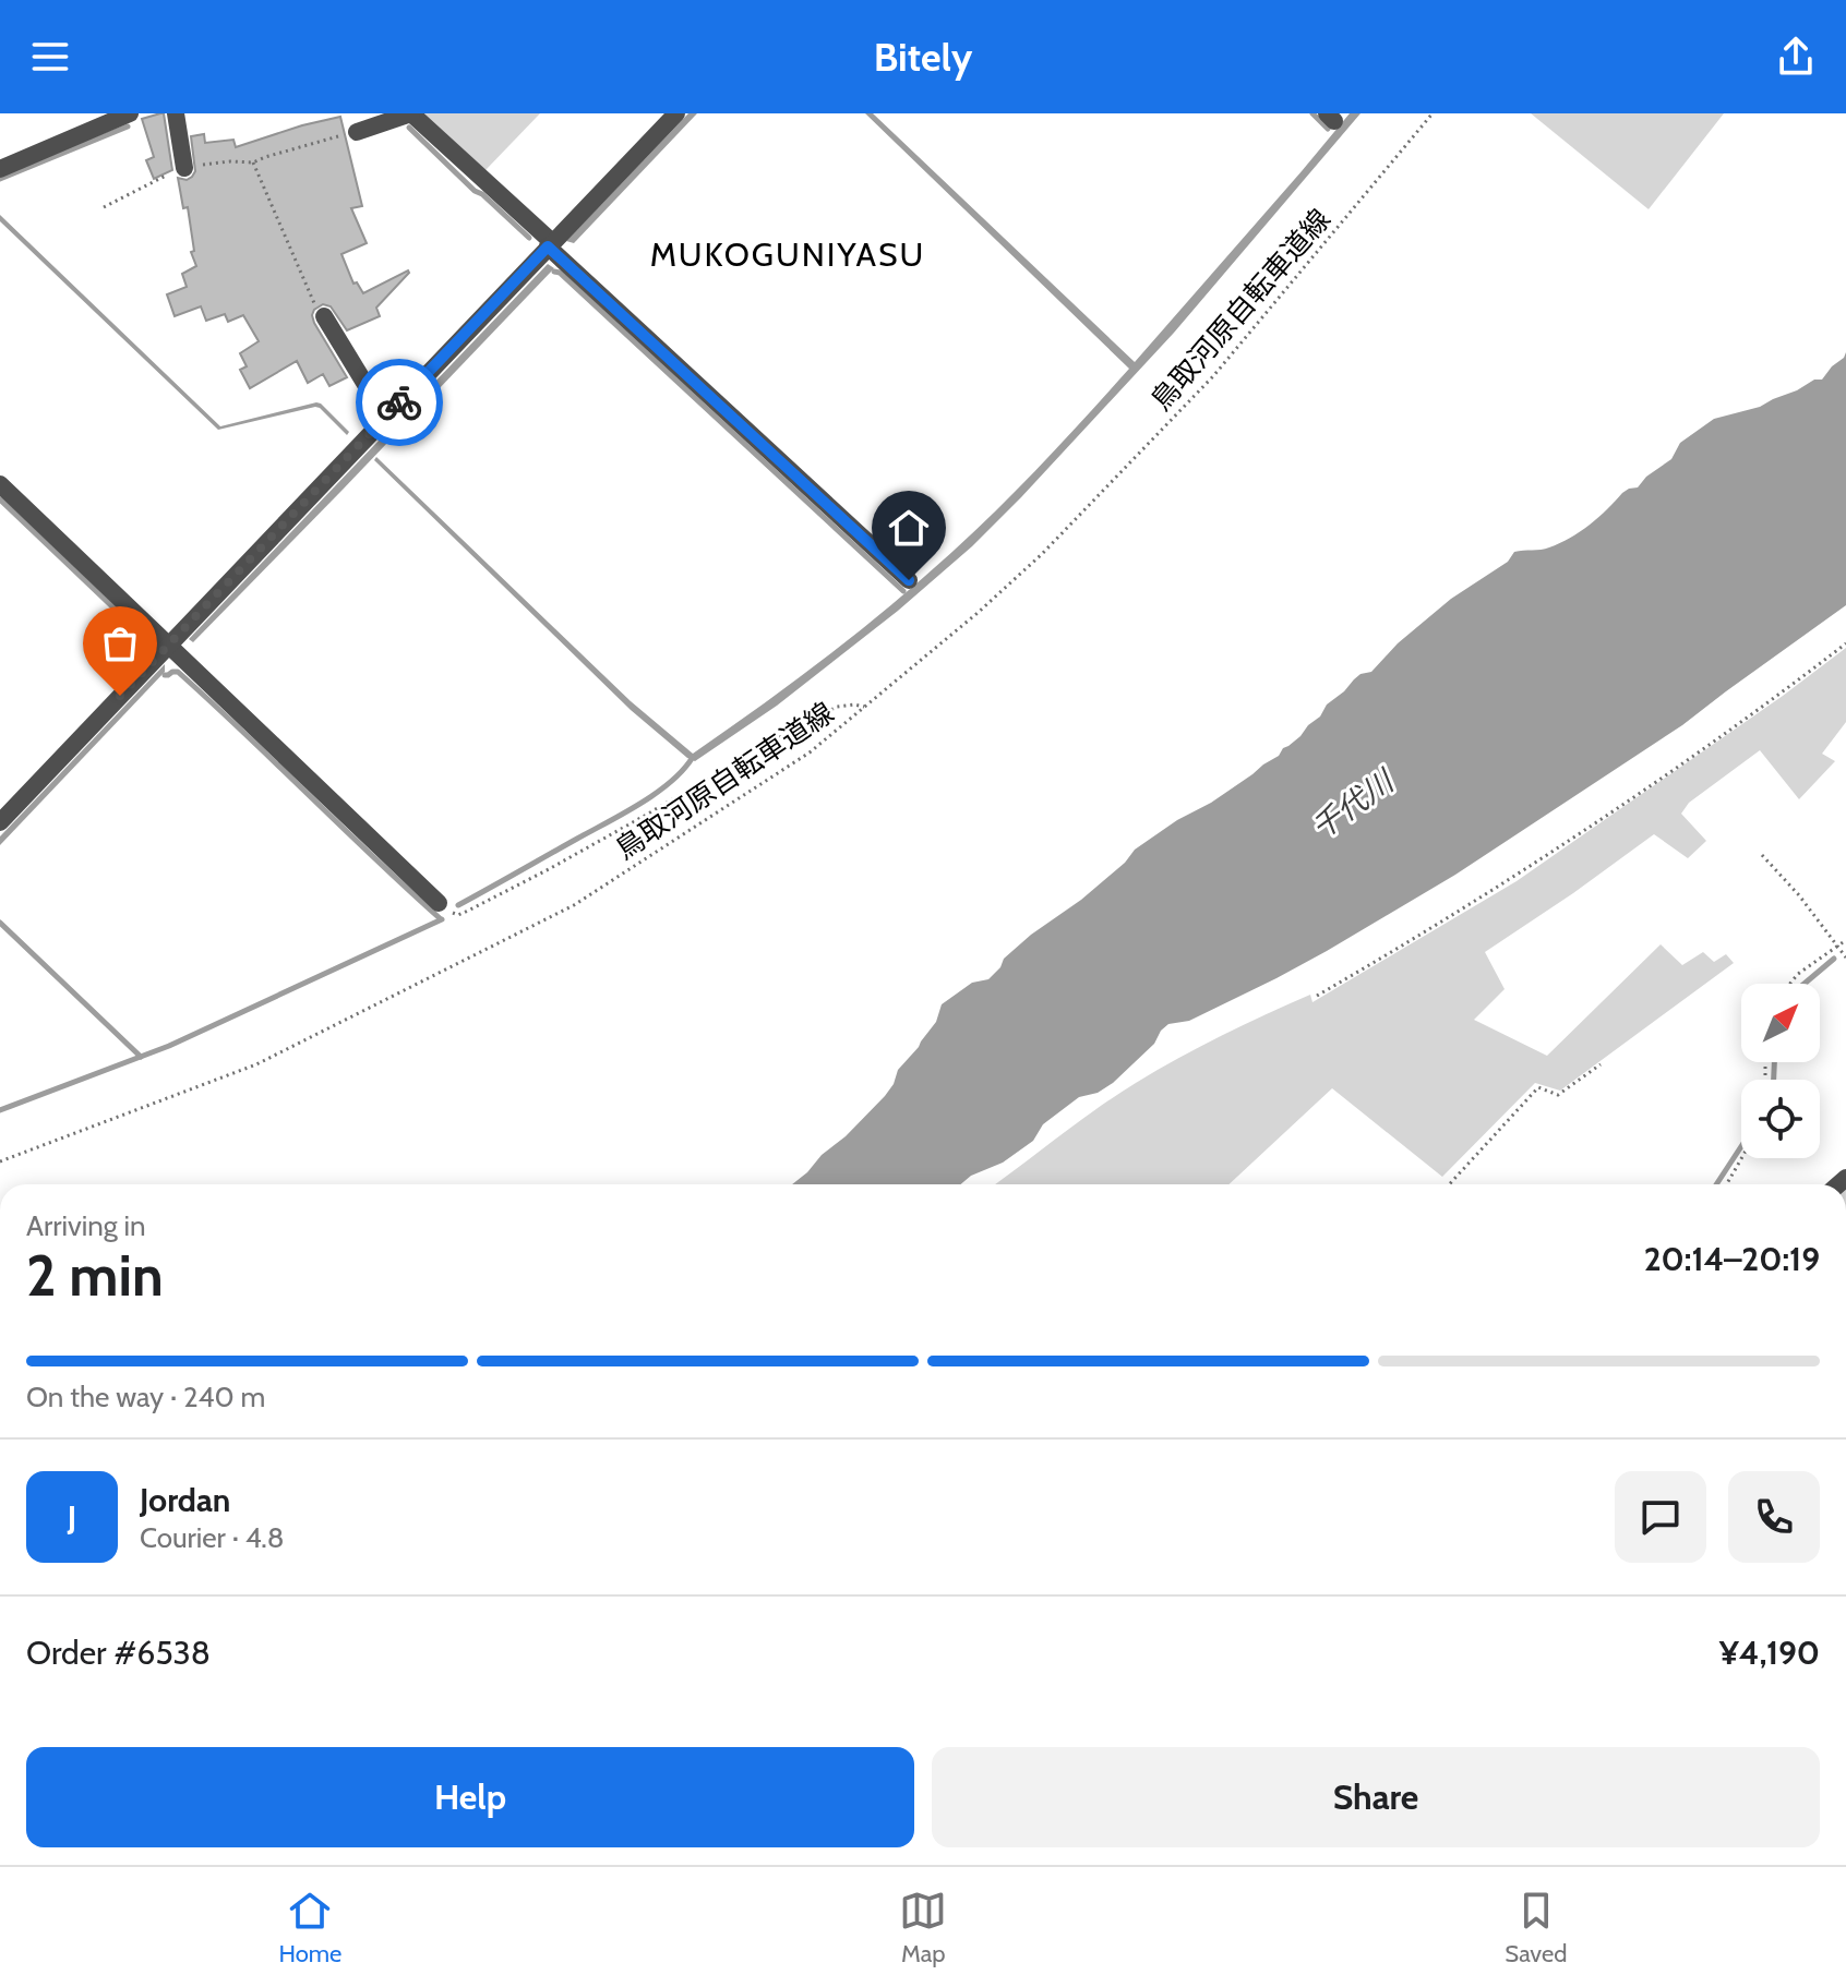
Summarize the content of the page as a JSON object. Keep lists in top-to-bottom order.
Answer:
{
  "streets": {
    "path": ["鳥取河原自転車道線"]
  },
  "districts": ["MUKOGUNIYASU"],
  "water": ["千代川"],
  "north": "top right",
  "page": {
    "header": "Bitely",
    "heading": ["2 min", "Arriving in", "20:14–20:19"],
    "panel": [
      "Jordan",
      "Courier · 4.8",
      "Order #6538",
      "¥4,190"
    ],
    "bar": "On the way · 240 m",
    "round": "J",
    "buttons": ["Help", "Share"],
    "tabs": ["Home", "Map", "Saved"]
  }
}
